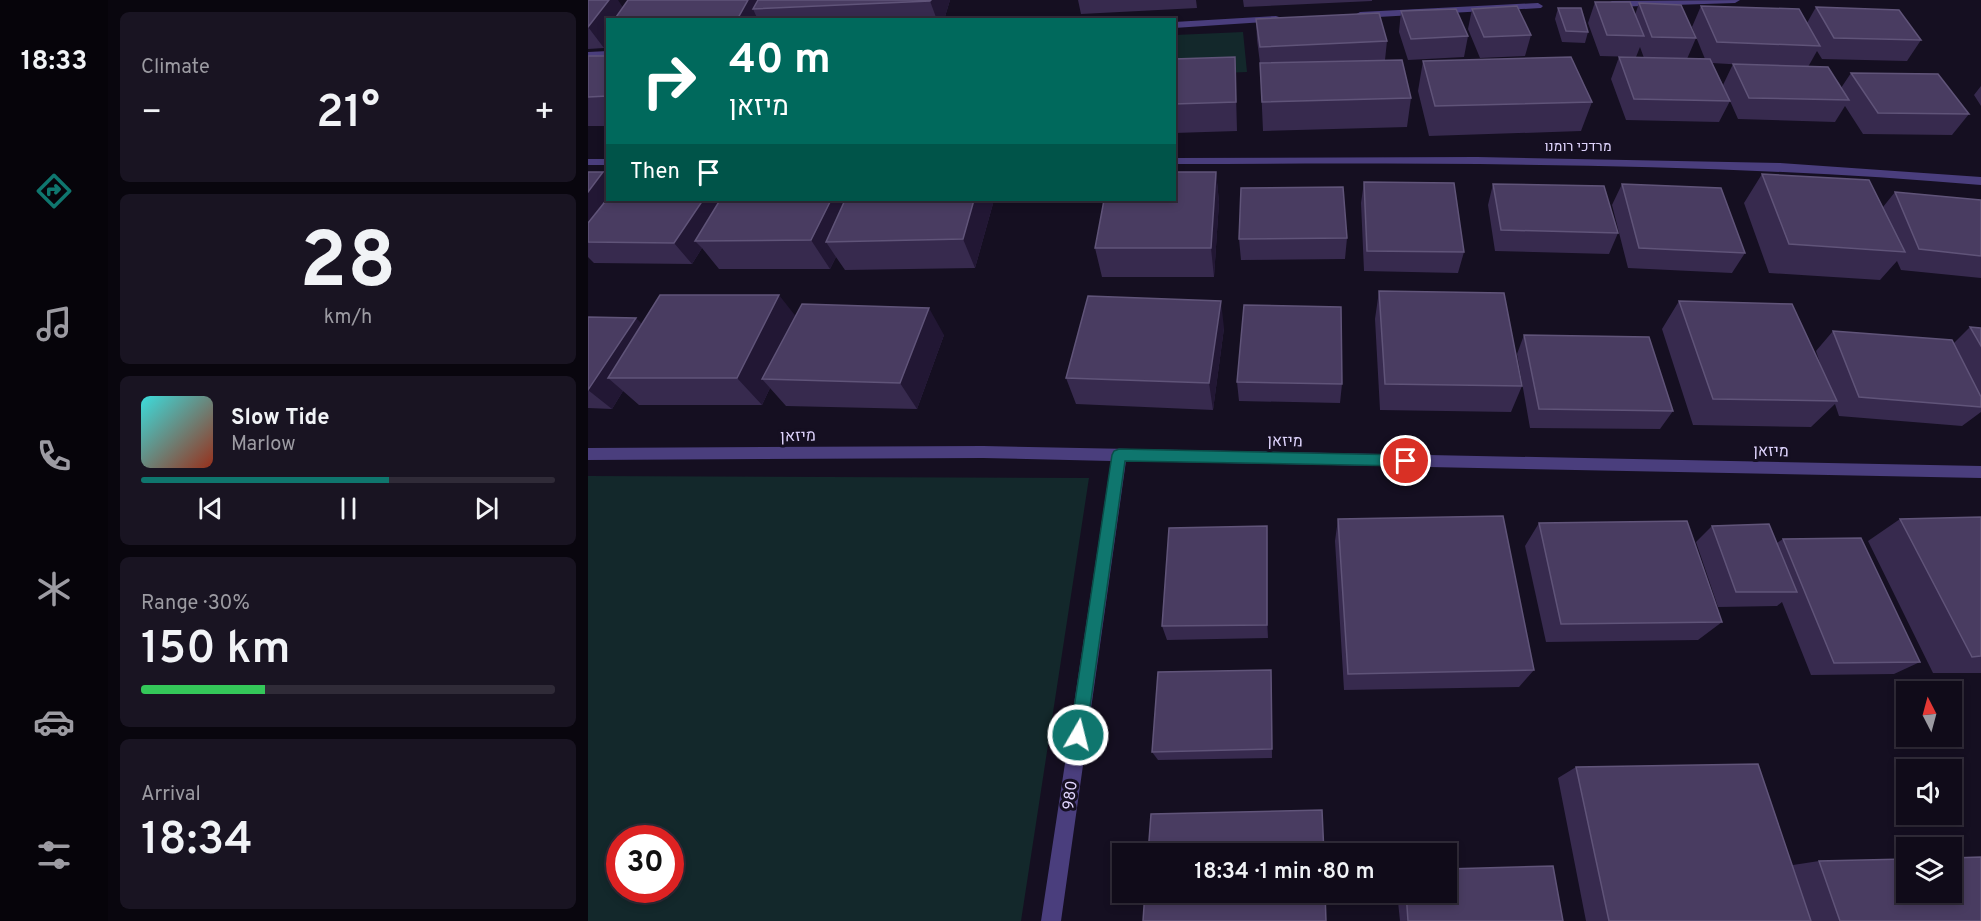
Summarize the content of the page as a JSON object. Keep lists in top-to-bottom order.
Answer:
{
  "streets": {
    "street": ["מרדכי רומנו", "מיזאן", "980"]
  },
  "crossings": [
    ["מיזאן", "980"]
  ],
  "north": "top",
  "page": {
    "tabs": "18:33",
    "tile": [
      "Climate",
      ["28", "km/h"],
      ["Range · 30%", "150 km"],
      ["Arrival", "18:34"]
    ],
    "turn": ["40 m", "מיזאן"],
    "heat": ["−", "21°", "+"],
    "then": "Then",
    "song": ["Slow Tide", "Marlow"],
    "limit": "30",
    "trip": "18:34 · 1 min · 80 m"
  }
}
